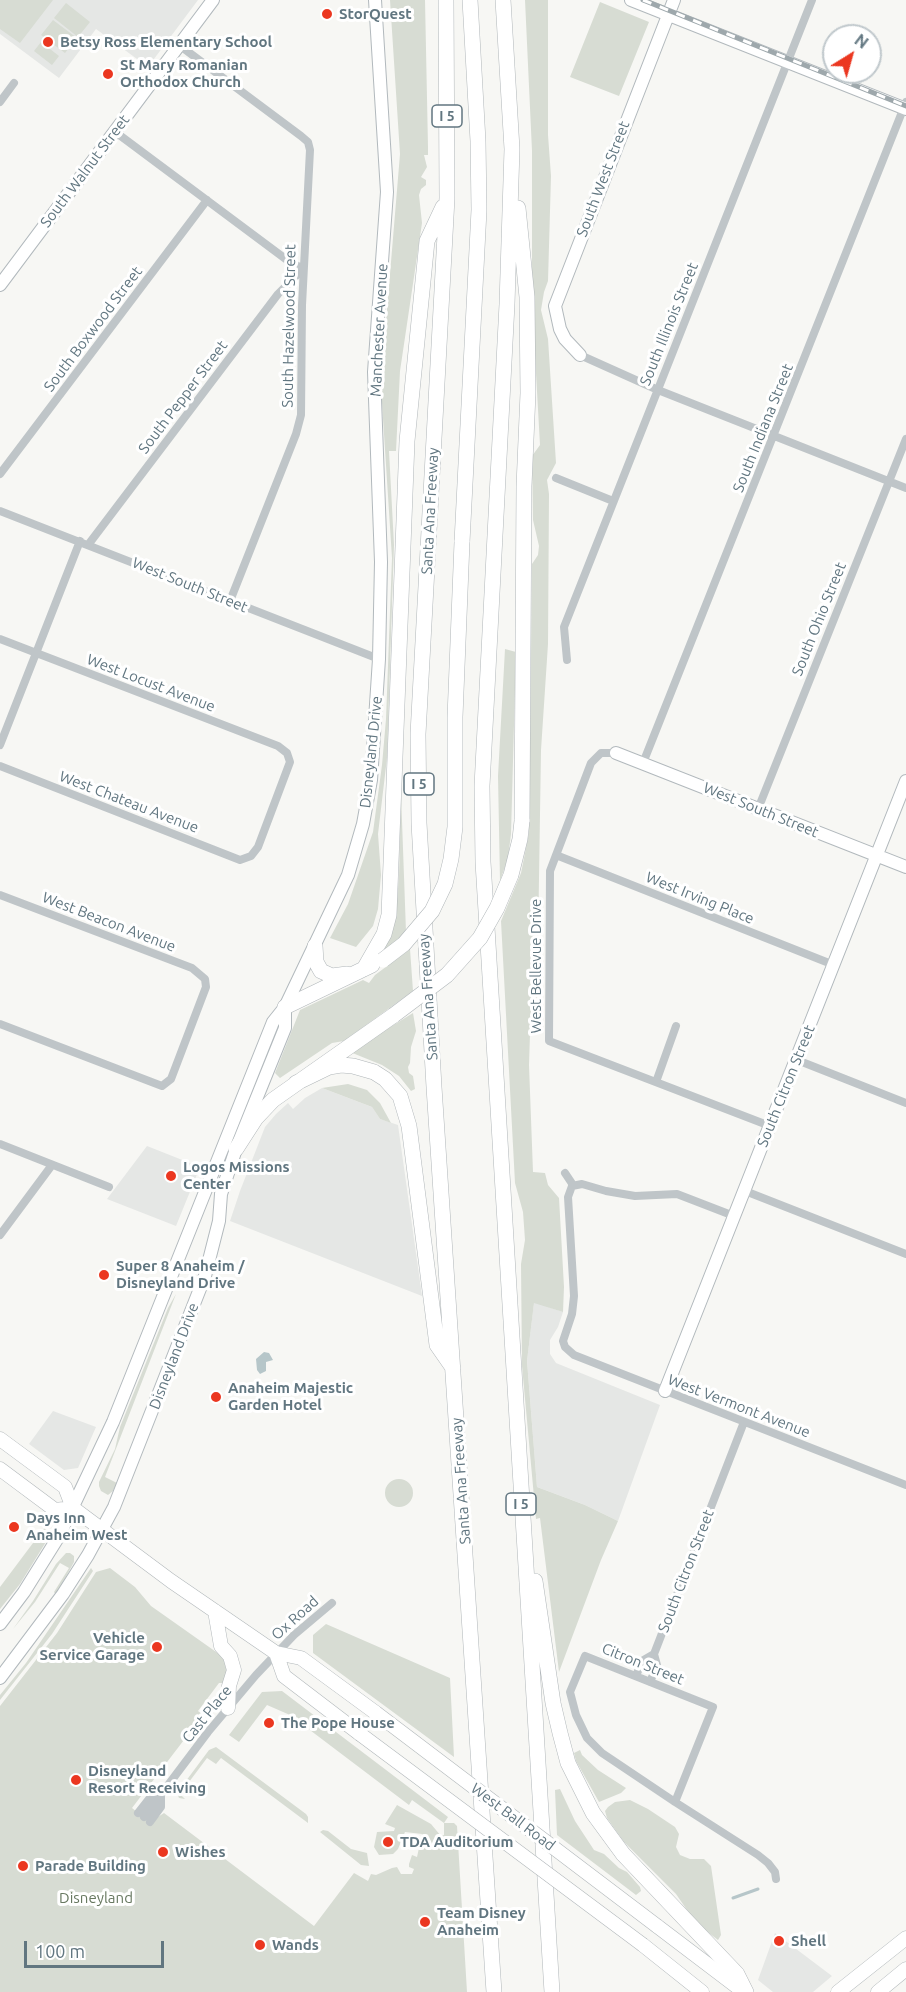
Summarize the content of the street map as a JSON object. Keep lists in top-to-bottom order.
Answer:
{
  "streets": {
    "highway": ["I 5", "Santa Ana Freeway"],
    "main road": ["West Ball Road"],
    "street": [
      "South Walnut Street",
      "South West Street",
      "South Illinois Street",
      "South Hazelwood Street",
      "South Boxwood Street",
      "Manchester Avenue",
      "South Pepper Street",
      "South Indiana Street",
      "West South Street",
      "South Ohio Street",
      "West Locust Avenue",
      "Disneyland Drive",
      "West Chateau Avenue",
      "West Irving Place",
      "West Beacon Avenue",
      "West Bellevue Drive",
      "South Citron Street",
      "West Vermont Avenue",
      "Ox Road",
      "Citron Street",
      "Cast Place"
    ]
  },
  "crossings": [
    ["South Walnut Street", "South Hazelwood Street"],
    ["South Hazelwood Street", "South Pepper Street"],
    ["South Hazelwood Street", "West South Street"],
    ["Manchester Avenue", "West South Street"],
    ["Manchester Avenue", "Disneyland Drive"],
    ["South Pepper Street", "West South Street"],
    ["South Pepper Street", "West Locust Avenue"],
    ["South Indiana Street", "West South Street"],
    ["West South Street", "South Ohio Street"],
    ["West South Street", "Disneyland Drive"],
    ["West South Street", "West Bellevue Drive"],
    ["West South Street", "South Citron Street"],
    ["West Locust Avenue", "West Chateau Avenue"],
    ["Disneyland Drive", "West Ball Road"],
    ["West Irving Place", "West Bellevue Drive"],
    ["West Irving Place", "South Citron Street"],
    ["West Bellevue Drive", "South Citron Street"],
    ["South Citron Street", "West Vermont Avenue"],
    ["South Citron Street", "Citron Street"],
    ["Ox Road", "Cast Place"],
    ["Ox Road", "West Ball Road"],
    ["Cast Place", "West Ball Road"]
  ],
  "parks": ["Disneyland"],
  "places": [
    "StorQuest",
    "Betsy Ross Elementary School",
    "St Mary Romanian Orthodox Church",
    "Logos Missions Center",
    "Super 8 Anaheim / Disneyland Drive",
    "Anaheim Majestic Garden Hotel",
    "Days Inn Anaheim West",
    "Vehicle Service Garage",
    "The Pope House",
    "Disneyland Resort Receiving",
    "TDA Auditorium",
    "Wishes",
    "Parade Building",
    "Team Disney Anaheim",
    "Shell",
    "Wands"
  ],
  "scale_bar": "100 m",
  "north": "top right"
}
